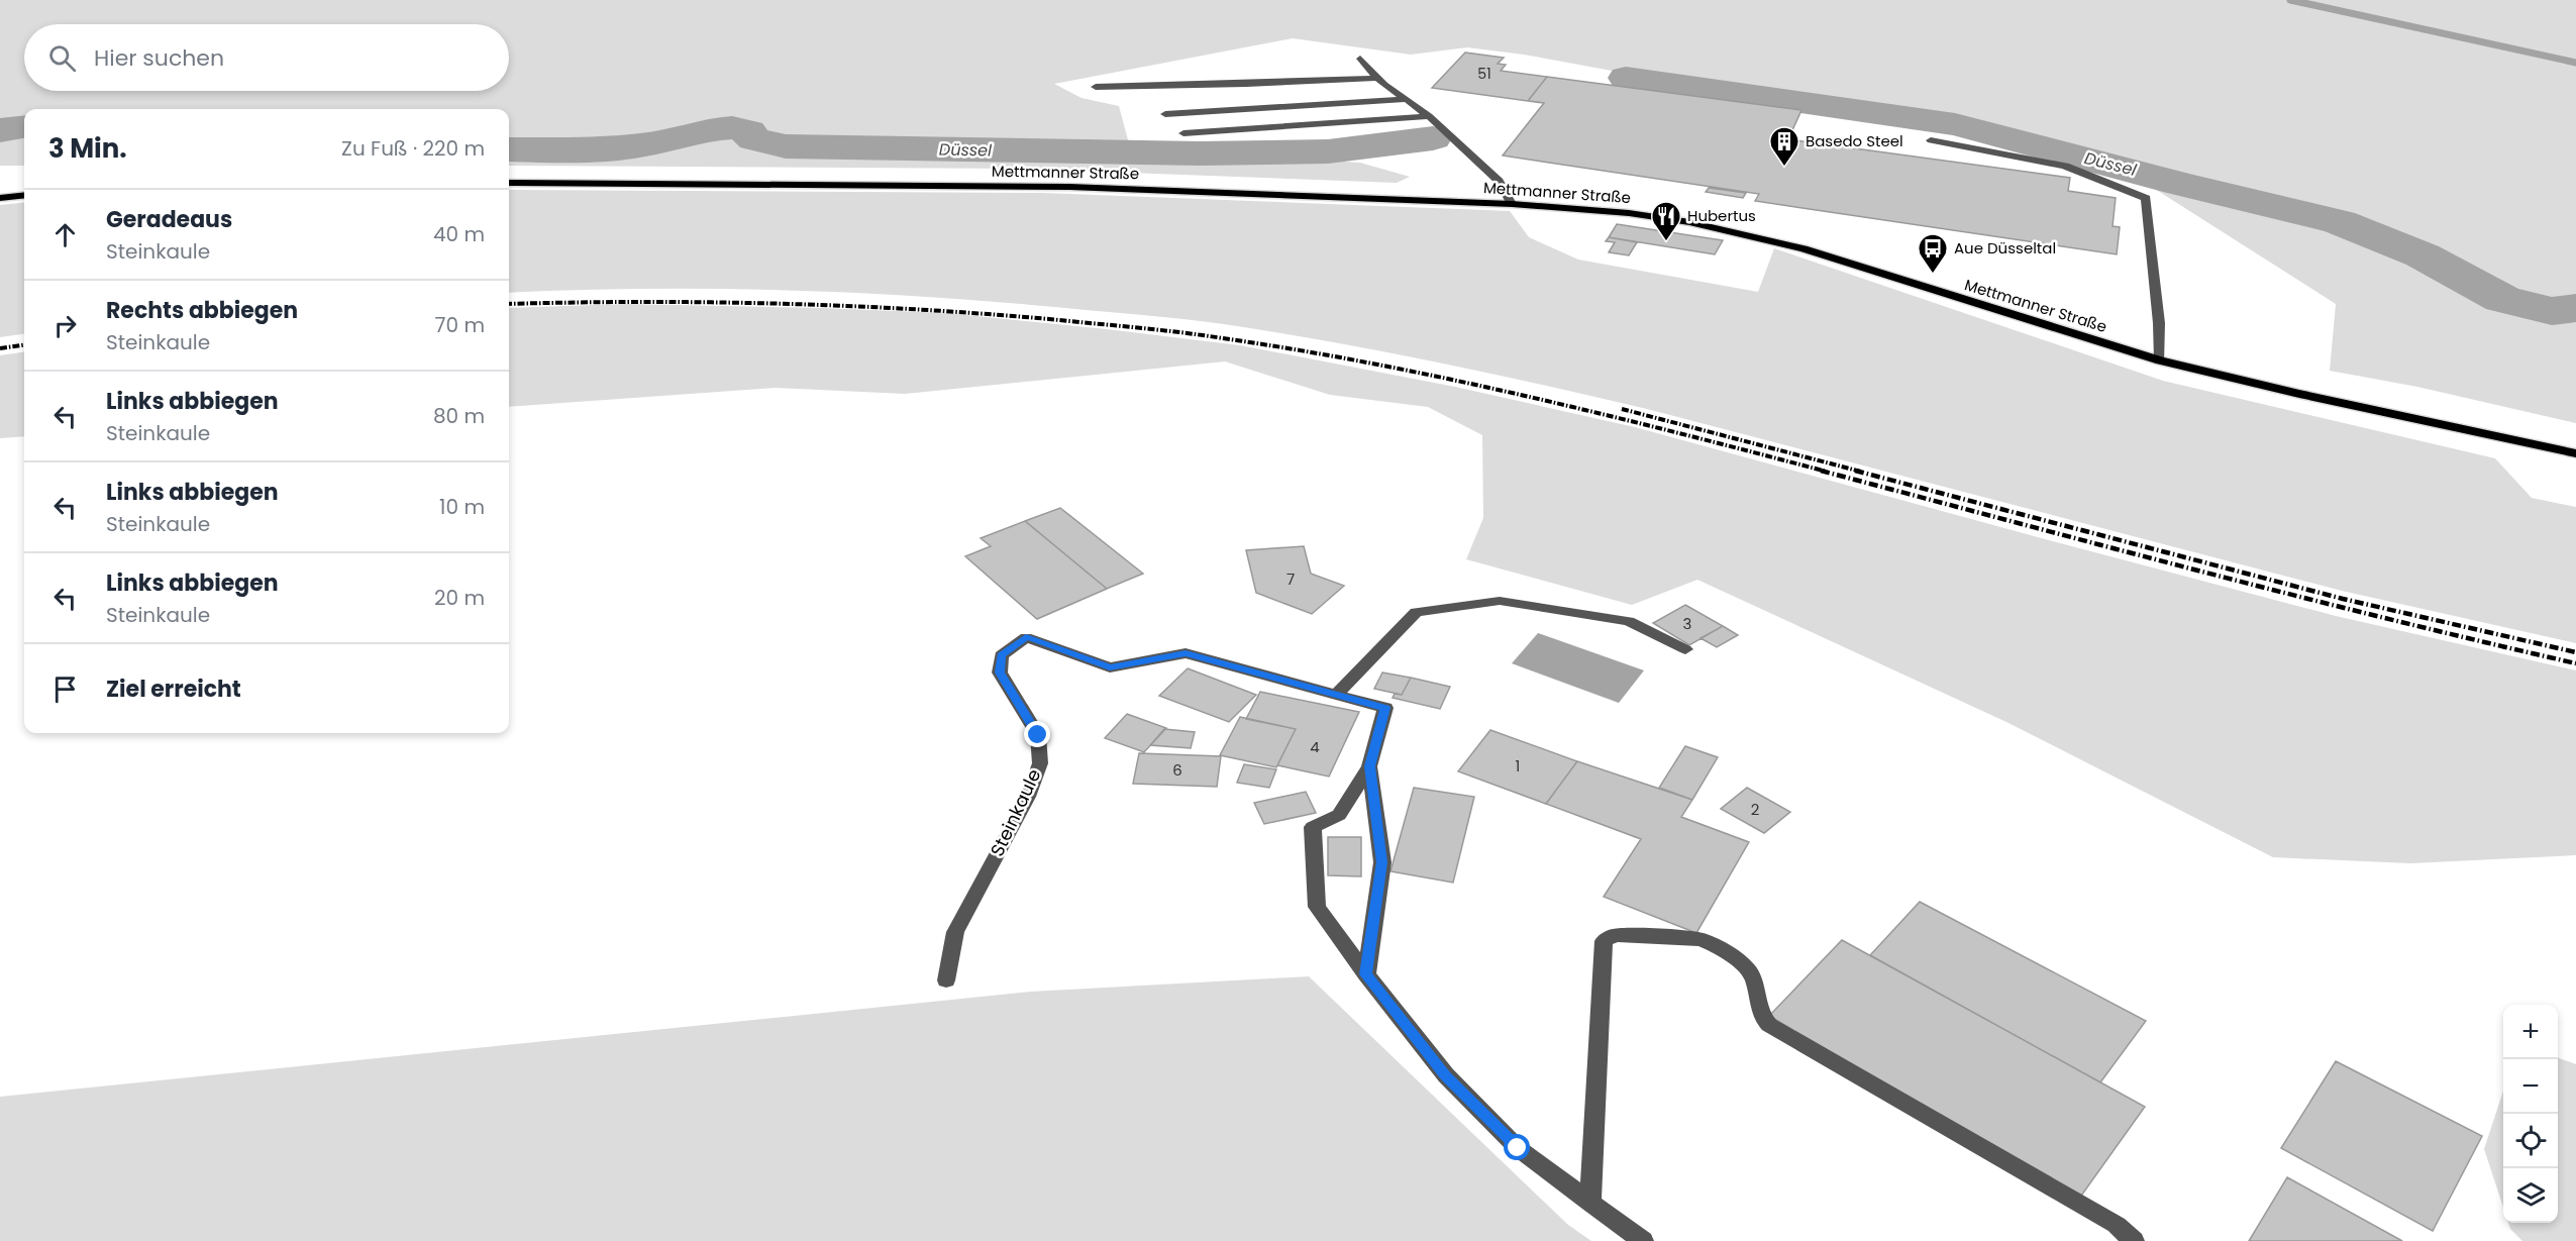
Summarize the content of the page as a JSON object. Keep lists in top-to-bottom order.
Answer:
{
  "streets": {
    "main road": ["Mettmanner Straße"],
    "lane": ["Steinkaule"]
  },
  "water": ["Düssel"],
  "places": {
    "building": ["Basedo Steel"],
    "restaurant": ["Hubertus"],
    "bus stop": ["Aue Düsseltal"]
  },
  "house_numbers": [
    "51",
    "7",
    "3",
    "4",
    "1",
    "6",
    "2"
  ],
  "page": {
    "search": "Hier suchen",
    "heading": ["3 Min.", "Zu Fuß · 220 m"],
    "list": [
      ["Geradeaus", "Steinkaule", "40 m"],
      ["Rechts abbiegen", "Steinkaule", "70 m"],
      ["Links abbiegen", "Steinkaule", "80 m"],
      ["Links abbiegen", "Steinkaule", "10 m"],
      ["Links abbiegen", "Steinkaule", "20 m"],
      "Ziel erreicht"
    ],
    "map_buttons": ["+", "−"]
  }
}
